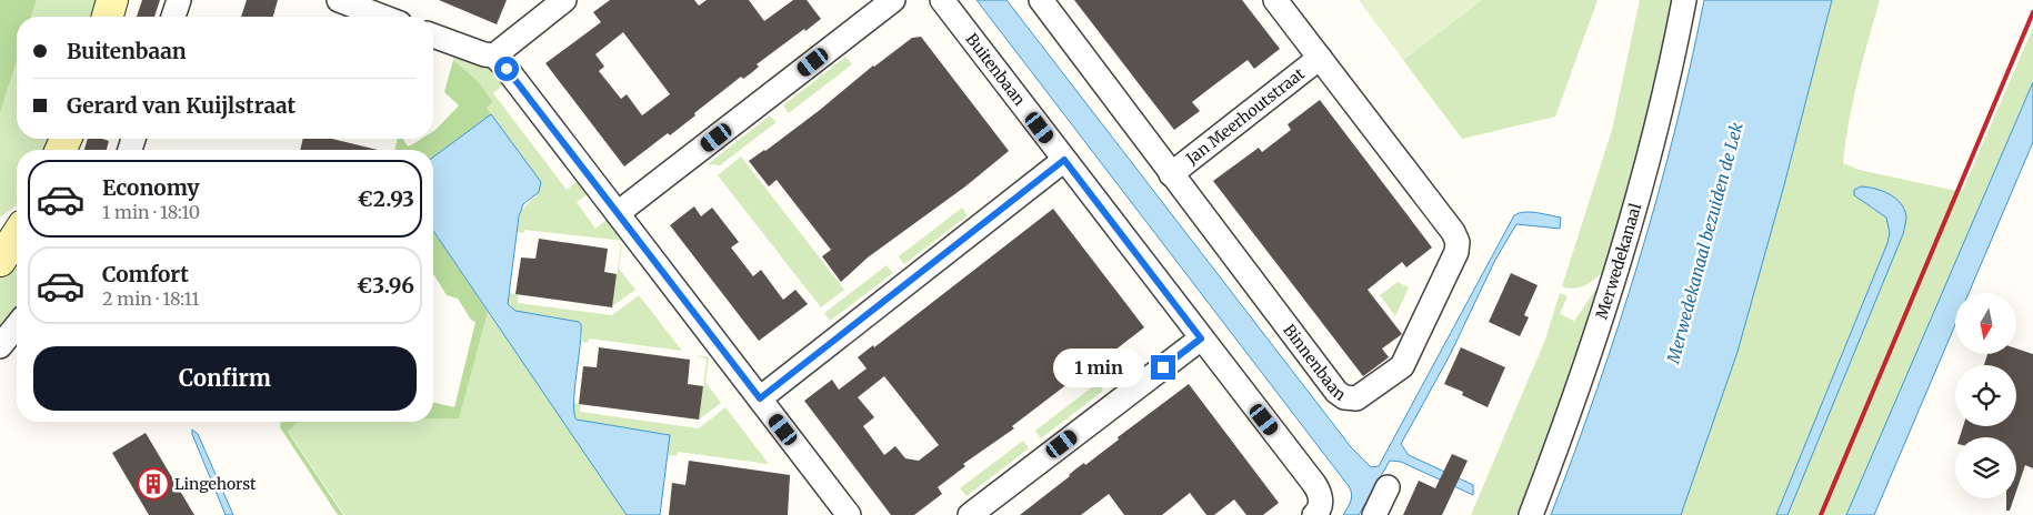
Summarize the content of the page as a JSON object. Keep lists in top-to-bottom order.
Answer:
{
  "streets": {
    "street": [
      "Buitenbaan",
      "Jan Meerhoutstraat",
      "Merwedekanaal",
      "Binnenbaan"
    ]
  },
  "crossings": [
    ["Jan Meerhoutstraat", "Binnenbaan"]
  ],
  "water": ["Merwedekanaal bezuiden de Lek"],
  "places": {
    "building": ["Lingehorst"]
  },
  "north": "bottom",
  "page": {
    "banner": ["Buitenbaan", "Gerard van Kuijlstraat"],
    "list": [
      {
        "name": "Economy",
        "note": "1 min · 18:10",
        "value": "€2.93"
      },
      {
        "name": "Comfort",
        "note": "2 min · 18:11",
        "value": "€3.96"
      }
    ],
    "buttons": "Confirm",
    "bubble": "1 min"
  }
}
